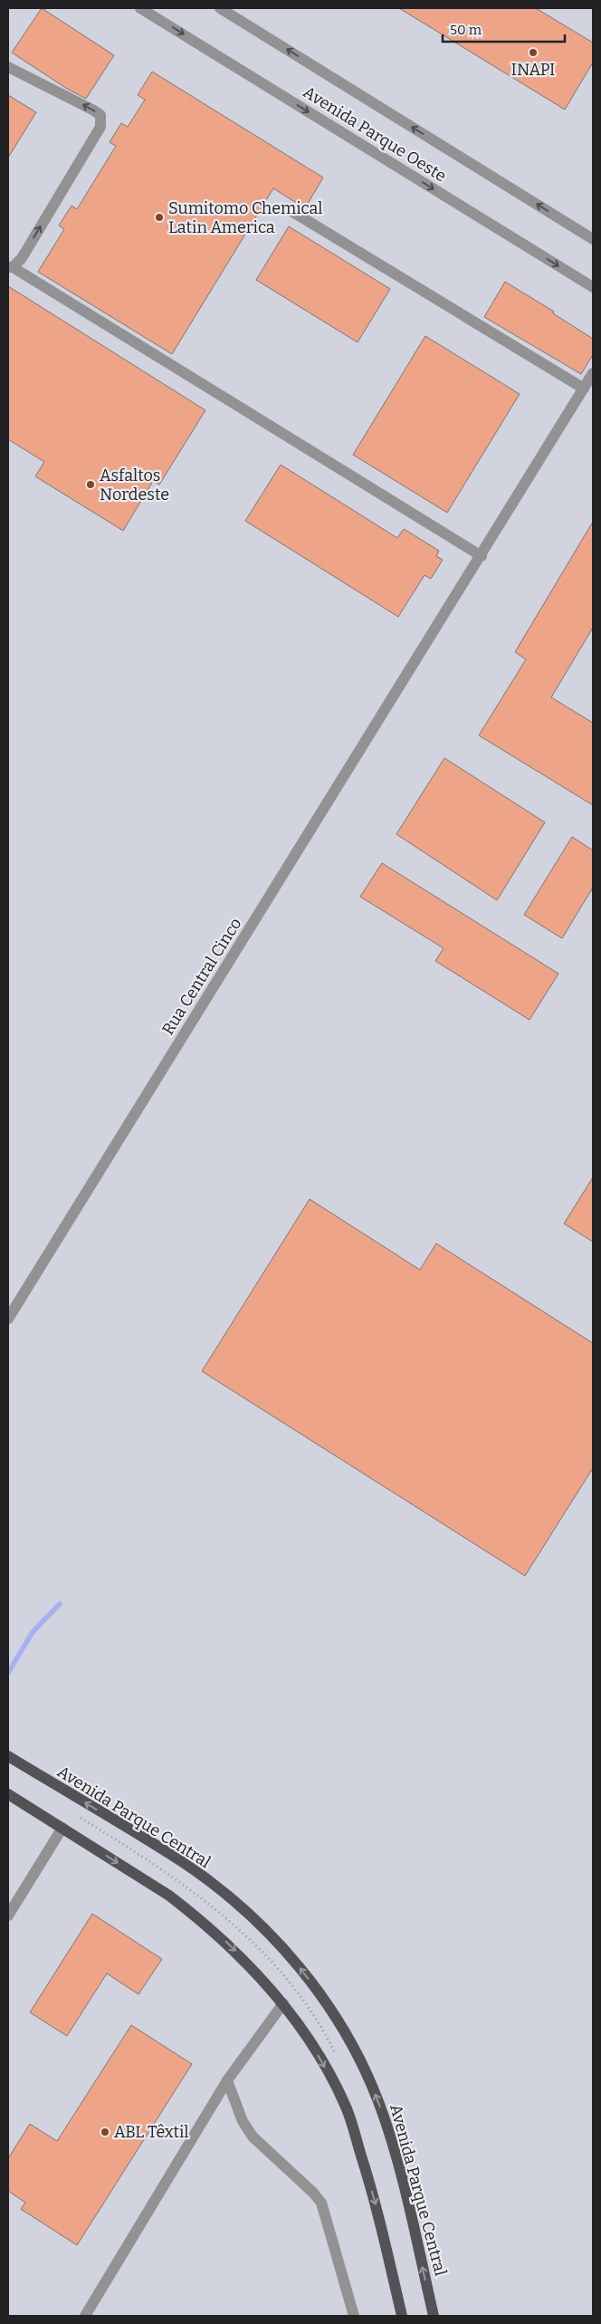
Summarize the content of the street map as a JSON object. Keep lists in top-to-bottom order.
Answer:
{
  "streets": {
    "main road": ["Avenida Parque Central"],
    "street": ["Avenida Parque Oeste", "Rua Central Cinco"]
  },
  "places": [
    "INAPI",
    "Sumitomo Chemical Latin America",
    "Asfaltos Nordeste",
    "ABL Têxtil"
  ],
  "scale_bar": "50 m"
}
